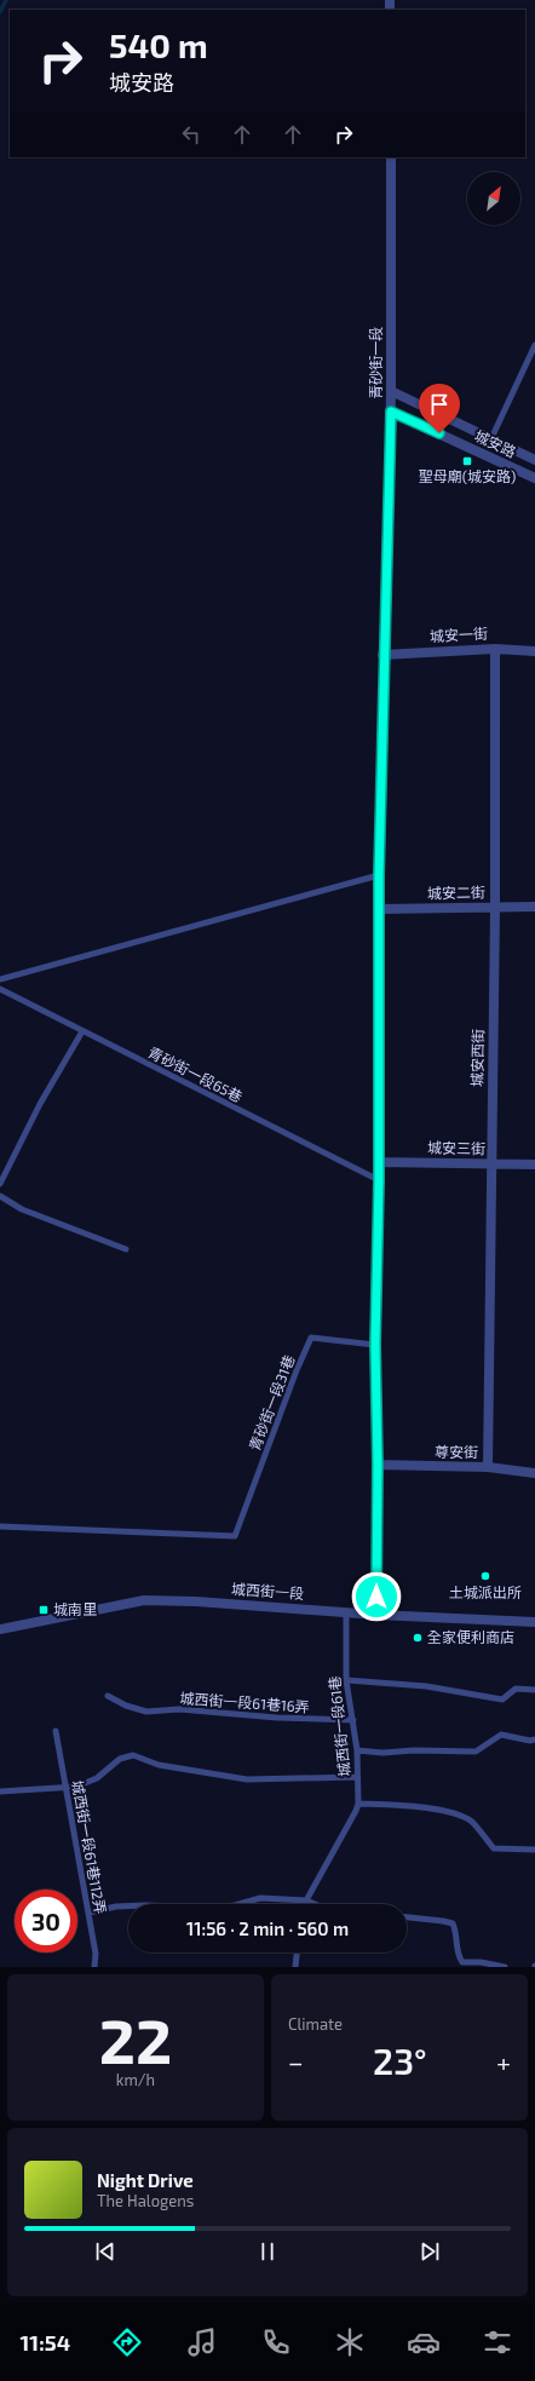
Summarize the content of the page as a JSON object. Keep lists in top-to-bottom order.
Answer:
{
  "streets": {
    "street": [
      "青砂街一段",
      "城安路",
      "城安一街",
      "城安二街",
      "城安西街",
      "城安三街",
      "尊安街",
      "城西街一段"
    ],
    "lane": [
      "青砂街一段65巷",
      "青砂街一段31巷",
      "城西街一段61巷16弄",
      "城西街一段61巷",
      "城西街一段61巷112弄"
    ]
  },
  "crossings": [
    ["青砂街一段", "城安路"],
    ["青砂街一段", "城安一街"],
    ["青砂街一段", "城安二街"],
    ["青砂街一段", "青砂街一段65巷"],
    ["青砂街一段", "城安三街"],
    ["青砂街一段", "青砂街一段31巷"],
    ["青砂街一段", "尊安街"],
    ["青砂街一段", "城西街一段"],
    ["城安一街", "城安西街"],
    ["城安二街", "城安西街"],
    ["城安西街", "城安三街"],
    ["城安西街", "尊安街"],
    ["城西街一段", "城西街一段61巷"],
    ["城西街一段61巷16弄", "城西街一段61巷"]
  ],
  "places": {
    "transit": ["聖母廟(城安路)", "城南里"],
    "other": ["土城派出所", "全家便利商店"]
  },
  "north": "top right",
  "page": {
    "turn": ["540 m", "城安路"],
    "limit": "30",
    "trip": "11:56 · 2 min · 560 m",
    "tile": [
      ["22", "km/h"],
      "Climate"
    ],
    "heat": ["−", "23°", "+"],
    "song": ["Night Drive", "The Halogens"],
    "tabs": "11:54"
  }
}
